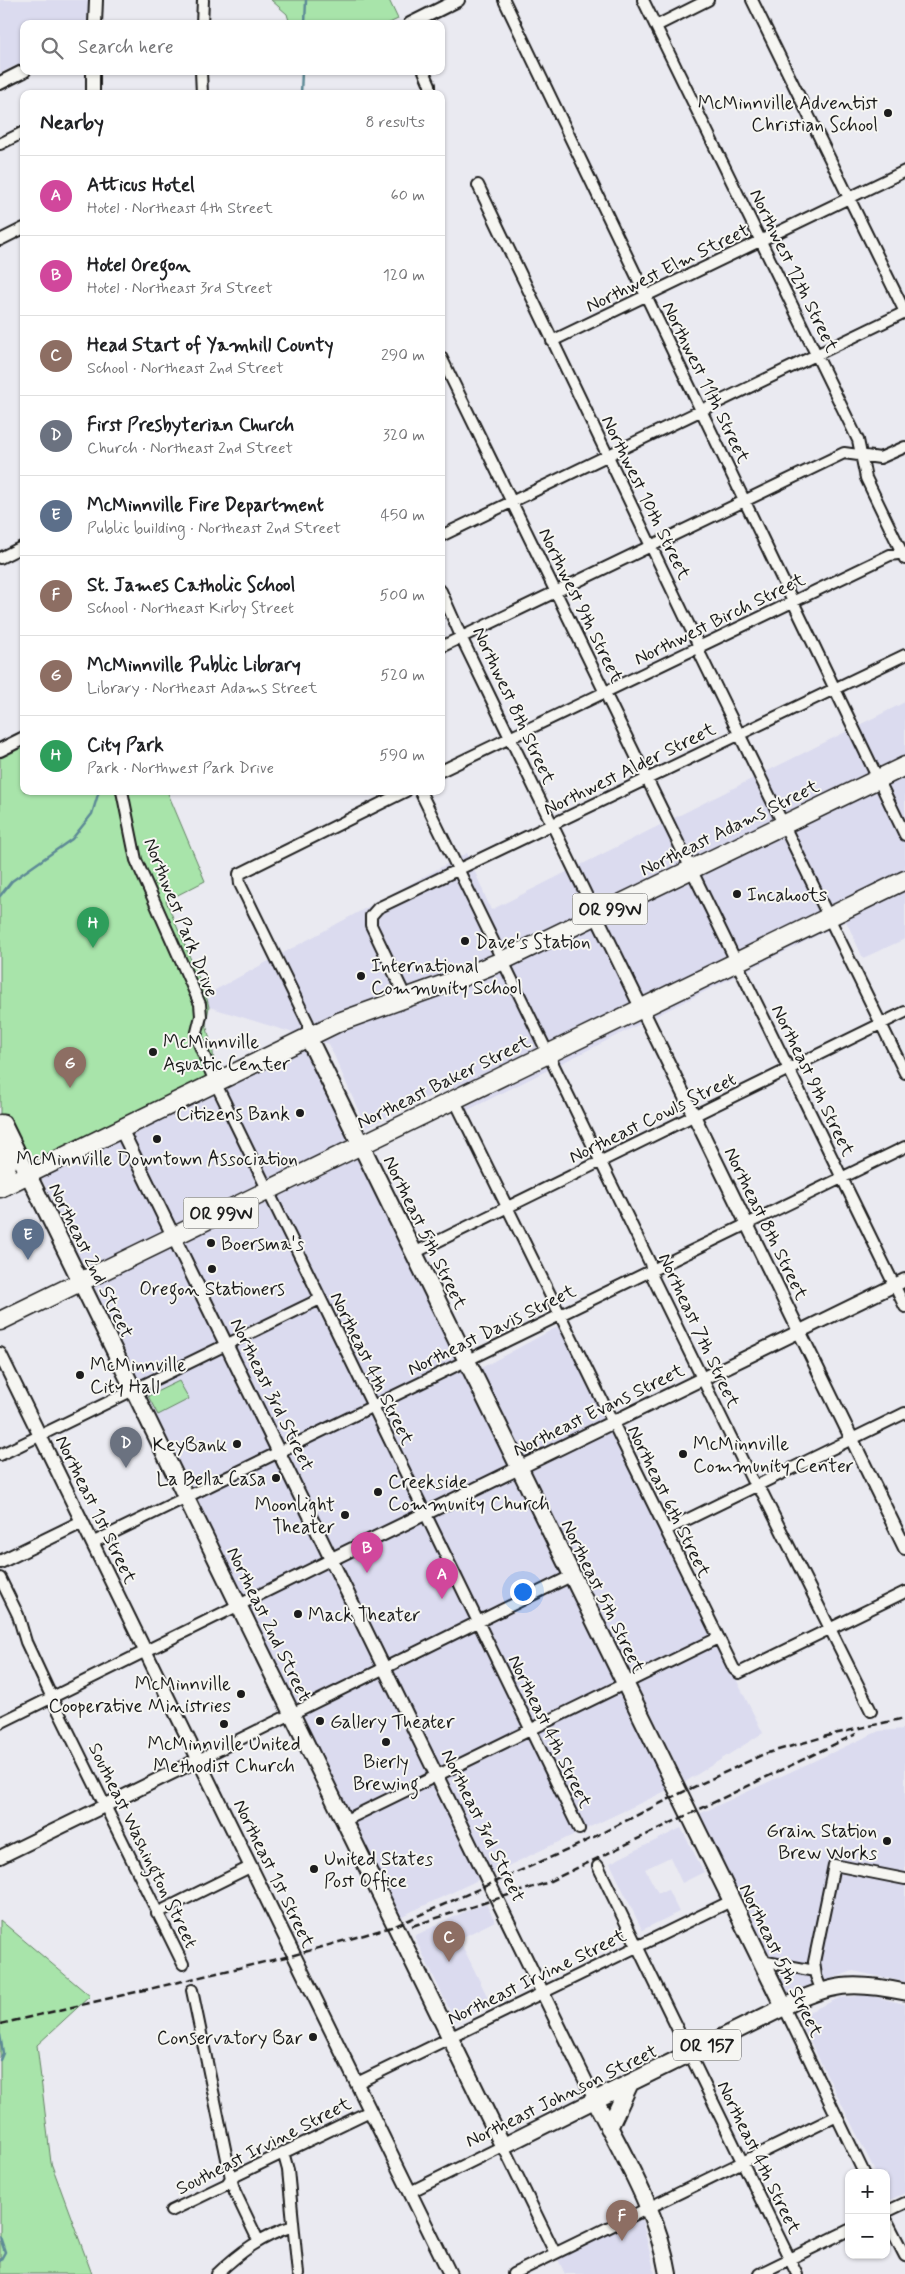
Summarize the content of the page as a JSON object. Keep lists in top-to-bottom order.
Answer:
{
  "streets": {
    "highway": ["Northeast Adams Street", "OR 99W", "Northeast Baker Street"],
    "main road": [
      "Northeast 5th Street",
      "Northeast 2nd Street",
      "Northeast 3rd Street",
      "OR 157",
      "Northeast Johnson Street"
    ],
    "street": [
      "Northwest Elm Street",
      "Northwest 12th Street",
      "Northwest 11th Street",
      "Northwest 10th Street",
      "Northwest 9th Street",
      "Northwest Birch Street",
      "Northwest 8th Street",
      "Northwest Alder Street",
      "Northwest Park Drive",
      "Northeast 9th Street",
      "Northeast Cowls Street",
      "Northeast 8th Street",
      "Northeast Davis Street",
      "Northeast 7th Street",
      "Northeast 4th Street",
      "Northeast Evans Street",
      "Northeast 6th Street",
      "Northeast 1st Street",
      "Southeast Washington Street",
      "Northeast Irvine Street",
      "Southeast Irvine Street"
    ]
  },
  "crossings": [
    ["Northwest Elm Street", "Northwest 12th Street"],
    ["Northwest Elm Street", "Northwest 11th Street"],
    ["Northwest Elm Street", "Northwest 10th Street"],
    ["Northwest 12th Street", "Northwest Birch Street"],
    ["Northwest 11th Street", "Northwest Birch Street"],
    ["Northwest 11th Street", "Northwest Alder Street"],
    ["Northwest 11th Street", "Northeast Adams Street"],
    ["Northwest 10th Street", "Northwest Birch Street"],
    ["Northwest 10th Street", "Northwest Alder Street"],
    ["Northwest 10th Street", "Northeast Adams Street"],
    ["Northwest 10th Street", "Northeast Baker Street"],
    ["Northwest 10th Street", "Northeast Cowls Street"],
    ["Northwest 9th Street", "Northwest Birch Street"],
    ["Northwest 9th Street", "Northwest Alder Street"],
    ["Northwest 9th Street", "Northeast Adams Street"],
    ["Northwest 9th Street", "Northeast 9th Street"],
    ["Northwest Birch Street", "Northwest 8th Street"],
    ["Northwest 8th Street", "Northwest Alder Street"],
    ["Northwest 8th Street", "Northeast Adams Street"],
    ["Northwest 8th Street", "Northeast 8th Street"],
    ["Northwest Alder Street", "Northeast Adams Street"],
    ["Northwest Alder Street", "Northeast 7th Street"],
    ["Northeast Adams Street", "Northwest Park Drive"],
    ["Northeast Adams Street", "Northeast 9th Street"],
    ["Northeast Adams Street", "Northeast 8th Street"],
    ["Northeast Adams Street", "Northeast 5th Street"],
    ["Northeast Adams Street", "Northeast 2nd Street"],
    ["Northeast Adams Street", "Northeast 7th Street"],
    ["Northeast Adams Street", "Northeast 4th Street"],
    ["Northeast Adams Street", "Northeast 3rd Street"],
    ["Northwest Park Drive", "Northeast 4th Street"],
    ["Northeast 9th Street", "Northeast Baker Street"],
    ["Northeast 9th Street", "Northeast Cowls Street"],
    ["Northeast 9th Street", "Northeast Davis Street"],
    ["Northeast 9th Street", "Northeast Evans Street"],
    ["Northeast Baker Street", "Northeast 8th Street"],
    ["Northeast Baker Street", "Northeast 5th Street"],
    ["Northeast Baker Street", "Northeast 2nd Street"],
    ["Northeast Baker Street", "Northeast 7th Street"],
    ["Northeast Baker Street", "Northeast 4th Street"],
    ["Northeast Baker Street", "Northeast 3rd Street"],
    ["Northeast Baker Street", "Northeast 6th Street"],
    ["Northeast Cowls Street", "Northeast 8th Street"],
    ["Northeast Cowls Street", "Northeast 5th Street"],
    ["Northeast Cowls Street", "Northeast 7th Street"],
    ["Northeast Cowls Street", "Northeast 6th Street"],
    ["Northeast 8th Street", "Northeast Davis Street"],
    ["Northeast 8th Street", "Northeast Evans Street"],
    ["Northeast 5th Street", "Northeast Davis Street"],
    ["Northeast 5th Street", "Northeast Evans Street"],
    ["Northeast 5th Street", "Northeast Irvine Street"],
    ["Northeast 5th Street", "Northeast Johnson Street"],
    ["Northeast 2nd Street", "Northeast Davis Street"],
    ["Northeast 2nd Street", "Northeast Evans Street"],
    ["Northeast 2nd Street", "Northeast Irvine Street"],
    ["Northeast 2nd Street", "Northeast Johnson Street"],
    ["Northeast Davis Street", "Northeast 7th Street"],
    ["Northeast Davis Street", "Northeast 4th Street"],
    ["Northeast Davis Street", "Northeast 3rd Street"],
    ["Northeast Davis Street", "Northeast 6th Street"],
    ["Northeast Davis Street", "Northeast 1st Street"],
    ["Northeast 7th Street", "Northeast Evans Street"],
    ["Northeast 7th Street", "Northeast 6th Street"],
    ["Northeast 4th Street", "Northeast Evans Street"],
    ["Northeast 4th Street", "Northeast Irvine Street"],
    ["Northeast 4th Street", "Northeast Johnson Street"],
    ["Northeast 3rd Street", "Northeast Evans Street"],
    ["Northeast 3rd Street", "Northeast Irvine Street"],
    ["Northeast 3rd Street", "Northeast Johnson Street"],
    ["Northeast Evans Street", "Northeast 6th Street"],
    ["Northeast Evans Street", "Northeast 1st Street"],
    ["Northeast Evans Street", "Southeast Washington Street"],
    ["Northeast 1st Street", "Northeast Irvine Street"],
    ["Northeast 1st Street", "Northeast Johnson Street"],
    ["Northeast 1st Street", "Southeast Irvine Street"]
  ],
  "places": [
    "McMinnville Adventist Christian School",
    "Incahoots",
    "Dave's Station",
    "International Community School",
    "McMinnville Aquatic Center",
    "Citizens Bank",
    "McMinnville Downtown Association",
    "Boersma's",
    "Oregon Stationers",
    "McMinnville City Hall",
    "KeyBank",
    "McMinnville Community Center",
    "La Bella Casa",
    "Creekside Community Church",
    "Moonlight Theater",
    "Mack Theater",
    "McMinnville Cooperative Ministries",
    "Gallery Theater",
    "McMinnville United Methodist Church",
    "Bierly Brewing",
    "Grain Station Brew Works",
    "United States Post Office",
    "Conservatory Bar"
  ],
  "page": {
    "search": "Search here",
    "heading": ["Nearby", "8 results"],
    "list": [
      {
        "mark": "A",
        "name": "Atticus Hotel",
        "note": "Hotel · Northeast 4th Street",
        "value": "60 m"
      },
      {
        "mark": "B",
        "name": "Hotel Oregon",
        "note": "Hotel · Northeast 3rd Street",
        "value": "120 m"
      },
      {
        "mark": "C",
        "name": "Head Start of Yamhill County",
        "note": "School · Northeast 2nd Street",
        "value": "290 m"
      },
      {
        "mark": "D",
        "name": "First Presbyterian Church",
        "note": "Church · Northeast 2nd Street",
        "value": "320 m"
      },
      {
        "mark": "E",
        "name": "McMinnville Fire Department",
        "note": "Public building · Northeast 2nd Street",
        "value": "450 m"
      },
      {
        "mark": "F",
        "name": "St. James Catholic School",
        "note": "School · Northeast Kirby Street",
        "value": "500 m"
      },
      {
        "mark": "G",
        "name": "McMinnville Public Library",
        "note": "Library · Northeast Adams Street",
        "value": "520 m"
      },
      {
        "mark": "H",
        "name": "City Park",
        "note": "Park · Northwest Park Drive",
        "value": "590 m"
      }
    ],
    "pins": [
      "H",
      "G",
      "E",
      "D",
      "B",
      "A",
      "C",
      "F"
    ],
    "map_buttons": ["+", "−"]
  }
}
